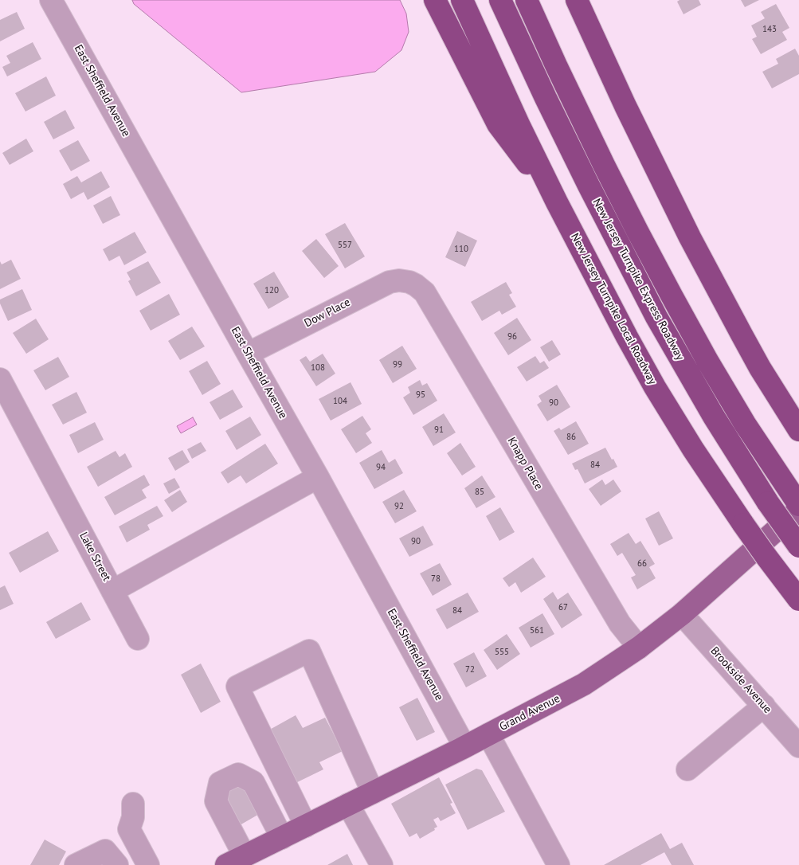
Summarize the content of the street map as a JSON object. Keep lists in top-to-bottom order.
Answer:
{
  "streets": {
    "highway": ["New Jersey Turnpike Express Roadway", "New Jersey Turnpike Local Roadway"],
    "main road": ["Grand Avenue"],
    "street": [
      "East Sheffield Avenue",
      "Dow Place",
      "Knapp Place",
      "Lake Street",
      "Brookside Avenue"
    ]
  },
  "crossings": [
    ["East Sheffield Avenue", "Dow Place"],
    ["East Sheffield Avenue", "Lake Street"],
    ["East Sheffield Avenue", "Grand Avenue"],
    ["Dow Place", "Knapp Place"],
    ["Knapp Place", "Grand Avenue"],
    ["Brookside Avenue", "Grand Avenue"]
  ],
  "house_numbers": [
    "143",
    "557",
    "110",
    "120",
    "96",
    "99",
    "108",
    "95",
    "104",
    "90",
    "91",
    "86",
    "84",
    "94",
    "85",
    "92",
    "90",
    "66",
    "78",
    "67",
    "84",
    "561",
    "555",
    "72"
  ]
}
